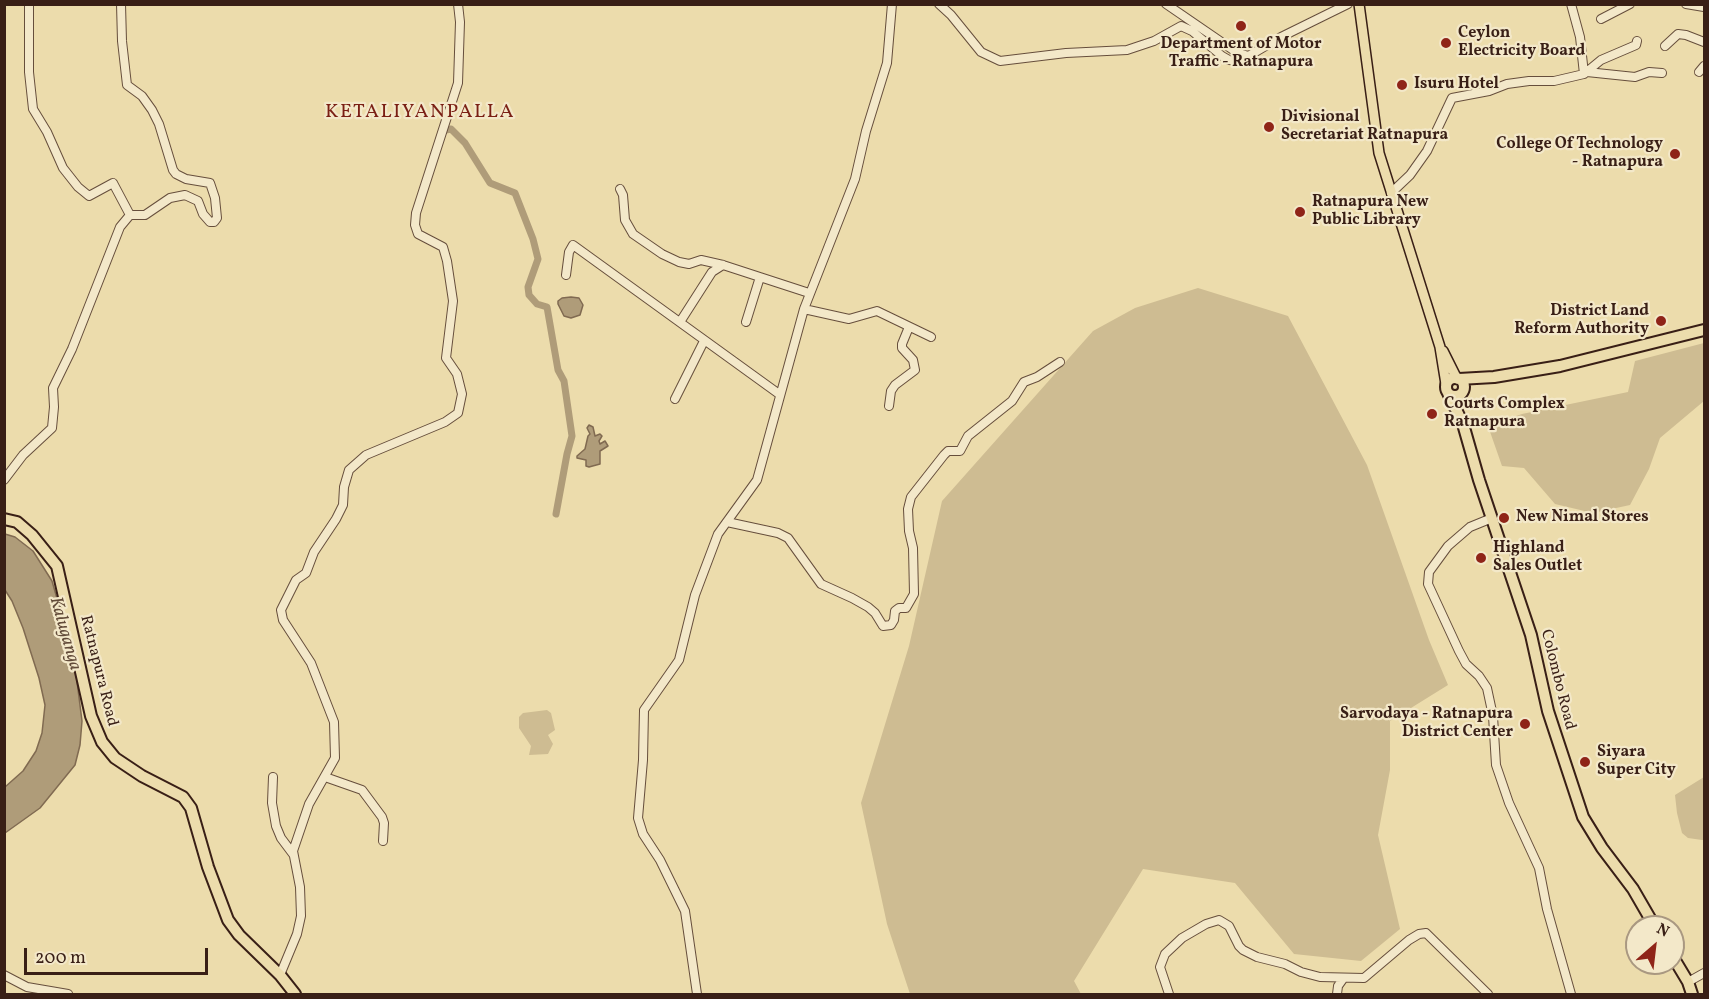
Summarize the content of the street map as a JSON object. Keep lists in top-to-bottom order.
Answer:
{
  "streets": {
    "highway": ["Ratnapura Road", "Colombo Road"]
  },
  "districts": ["KETALIYANPALLA"],
  "water": ["Kaluganga"],
  "places": [
    "Department of Motor Traffic - Ratnapura",
    "Ceylon Electricity Board",
    "Isuru Hotel",
    "Divisional Secretariat Ratnapura",
    "College Of Technology - Ratnapura",
    "Ratnapura New Public Library",
    "District Land Reform Authority",
    "Courts Complex Ratnapura",
    "New Nimal Stores",
    "Highland Sales Outlet",
    "Sarvodaya - Ratnapura District Center",
    "Siyara Super City"
  ],
  "scale_bar": "200 m",
  "north": "top right"
}
